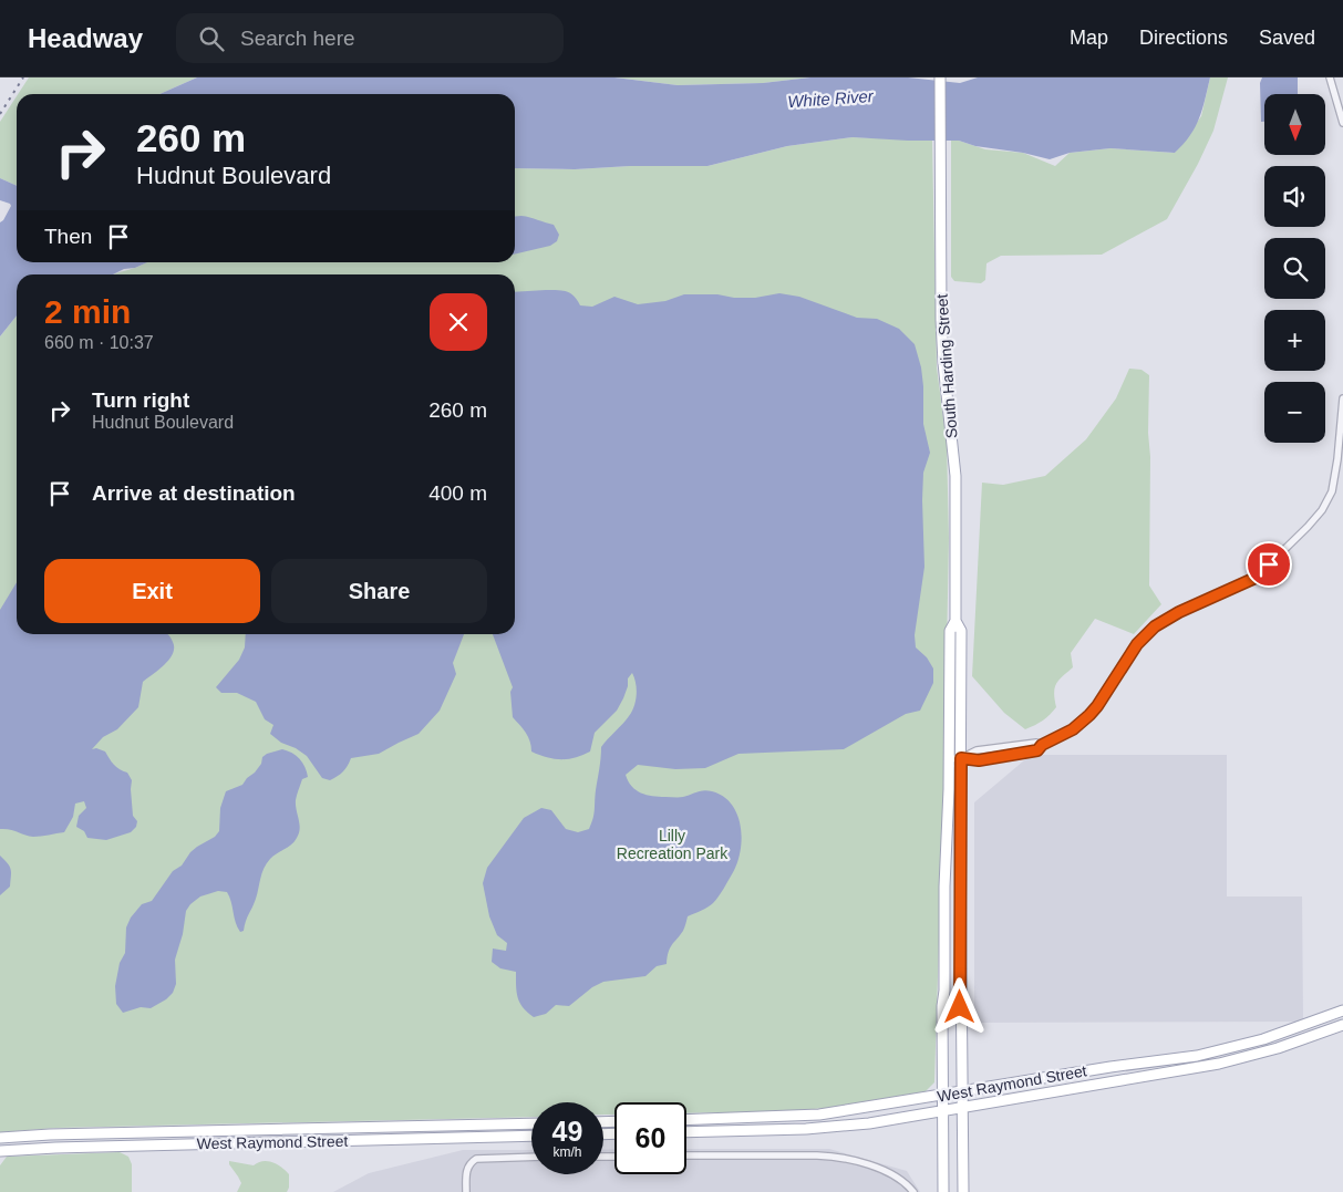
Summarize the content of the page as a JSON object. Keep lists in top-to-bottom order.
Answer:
{
  "streets": {
    "main road": ["South Harding Street", "West Raymond Street"]
  },
  "crossings": [
    ["South Harding Street", "West Raymond Street"]
  ],
  "water": ["White River"],
  "parks": ["Lilly Recreation Park"],
  "north": "bottom",
  "page": {
    "header": "Headway",
    "search": "Search here",
    "nav": ["Map", "Directions", "Saved"],
    "map_buttons": ["+", "−"],
    "turn": ["260 m", "Hudnut Boulevard"],
    "then": "Then",
    "heading": ["2 min", "660 m · 10:37"],
    "list": [
      {
        "name": "Turn right",
        "note": "Hudnut Boulevard",
        "value": "260 m"
      },
      {
        "name": "Arrive at destination",
        "value": "400 m"
      }
    ],
    "buttons": ["Exit", "Share"],
    "speed": "49 km/h",
    "limit": "60"
  }
}
